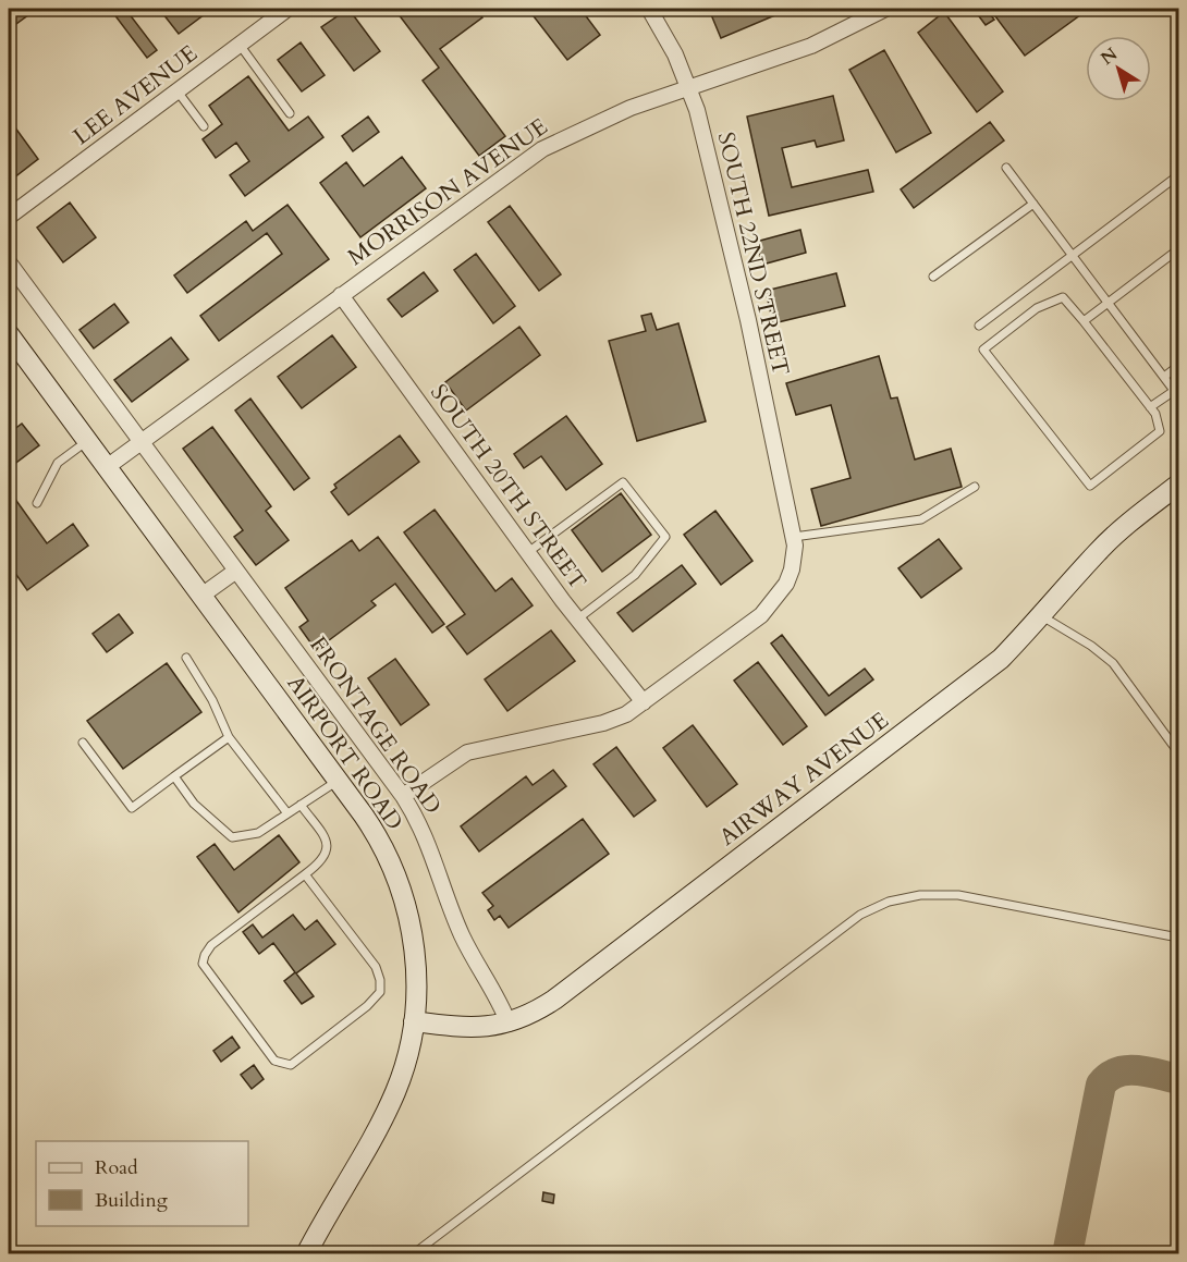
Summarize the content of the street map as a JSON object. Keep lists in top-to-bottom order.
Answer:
{
  "streets": {
    "main road": ["AIRPORT ROAD", "AIRWAY AVENUE"],
    "street": [
      "LEE AVENUE",
      "MORRISON AVENUE",
      "SOUTH 22ND STREET",
      "SOUTH 20TH STREET",
      "FRONTAGE ROAD"
    ]
  },
  "crossings": [
    ["MORRISON AVENUE", "SOUTH 22ND STREET"],
    ["MORRISON AVENUE", "SOUTH 20TH STREET"],
    ["MORRISON AVENUE", "FRONTAGE ROAD"],
    ["MORRISON AVENUE", "AIRPORT ROAD"],
    ["SOUTH 22ND STREET", "SOUTH 20TH STREET"],
    ["SOUTH 22ND STREET", "FRONTAGE ROAD"],
    ["FRONTAGE ROAD", "AIRWAY AVENUE"],
    ["AIRPORT ROAD", "AIRWAY AVENUE"]
  ],
  "legend": ["Road", "Building"],
  "north": "top left"
}
